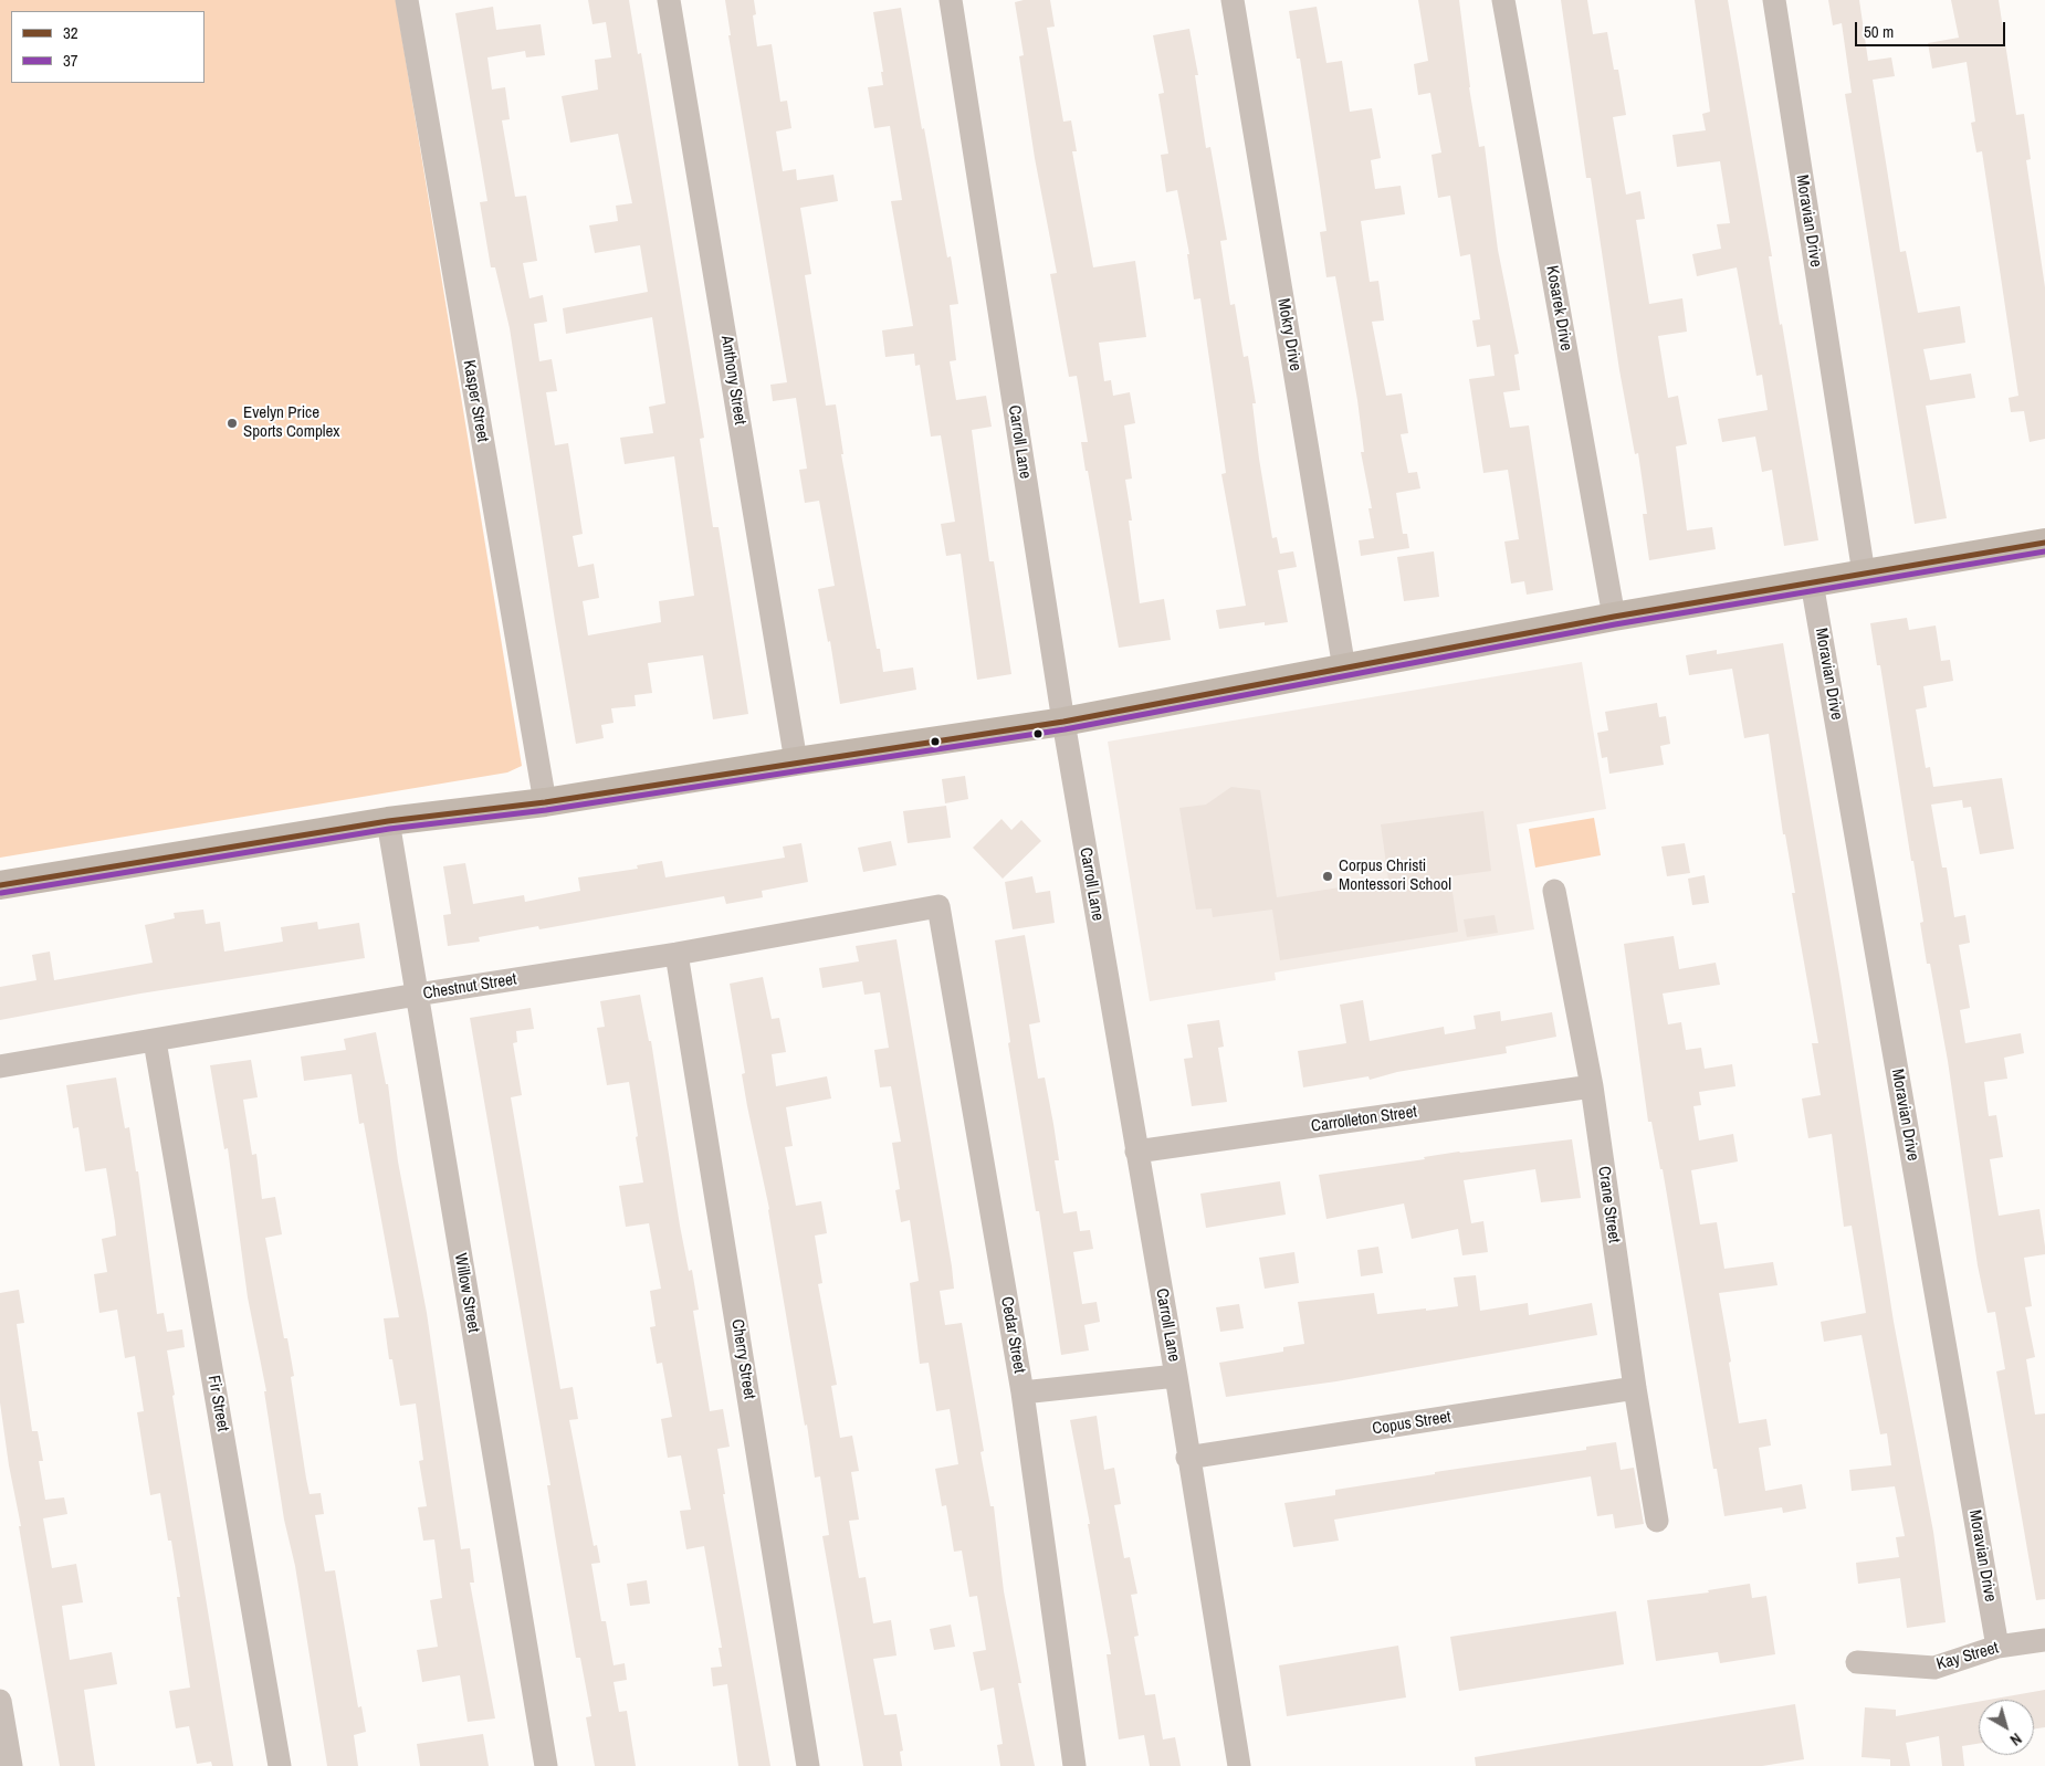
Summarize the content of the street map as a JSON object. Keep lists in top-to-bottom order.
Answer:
{
  "streets": {
    "street": [
      "Moravian Drive",
      "Kosarek Drive",
      "Mokry Drive",
      "Anthony Street",
      "Kasper Street",
      "Carroll Lane",
      "Chestnut Street",
      "Carrolleton Street",
      "Crane Street",
      "Willow Street",
      "Cedar Street",
      "Cherry Street",
      "Fir Street",
      "Copus Street",
      "Kay Street"
    ]
  },
  "crossings": [
    ["Moravian Drive", "Kay Street"],
    ["Carroll Lane", "Carrolleton Street"],
    ["Carroll Lane", "Copus Street"],
    ["Chestnut Street", "Willow Street"],
    ["Chestnut Street", "Cedar Street"],
    ["Chestnut Street", "Cherry Street"],
    ["Chestnut Street", "Fir Street"],
    ["Carrolleton Street", "Crane Street"],
    ["Crane Street", "Copus Street"]
  ],
  "places": ["Evelyn Price Sports Complex", "Corpus Christi Montessori School"],
  "lines": ["transit line 32", "transit line 37"],
  "legend": ["32", "37"],
  "scale_bar": "50 m",
  "north": "bottom right"
}
